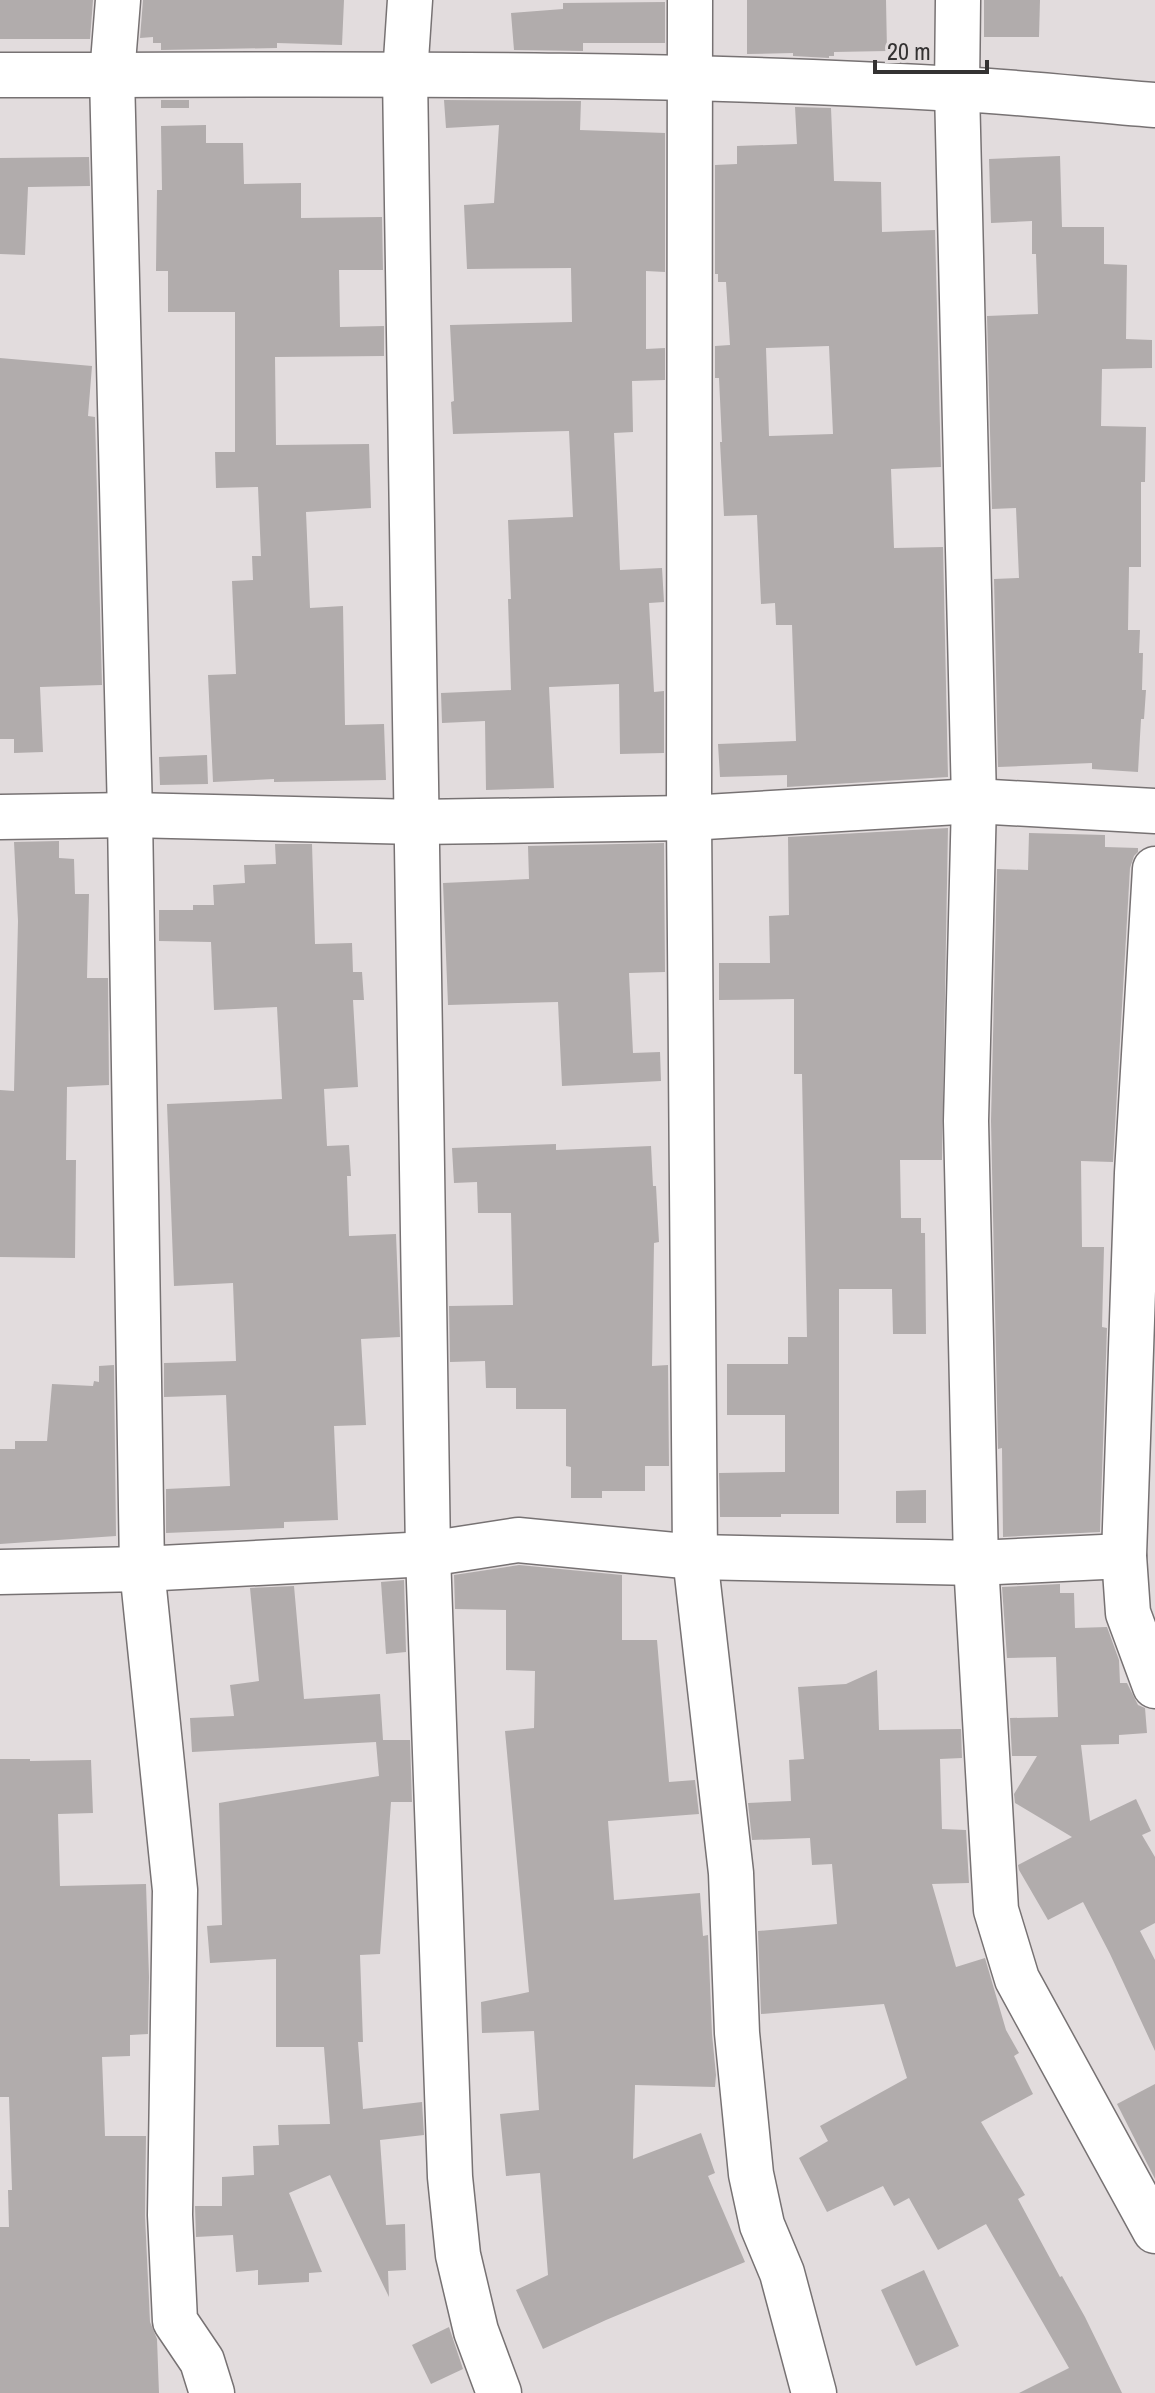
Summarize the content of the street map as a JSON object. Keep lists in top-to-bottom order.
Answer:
{
  "scale_bar": "20 m"
}
